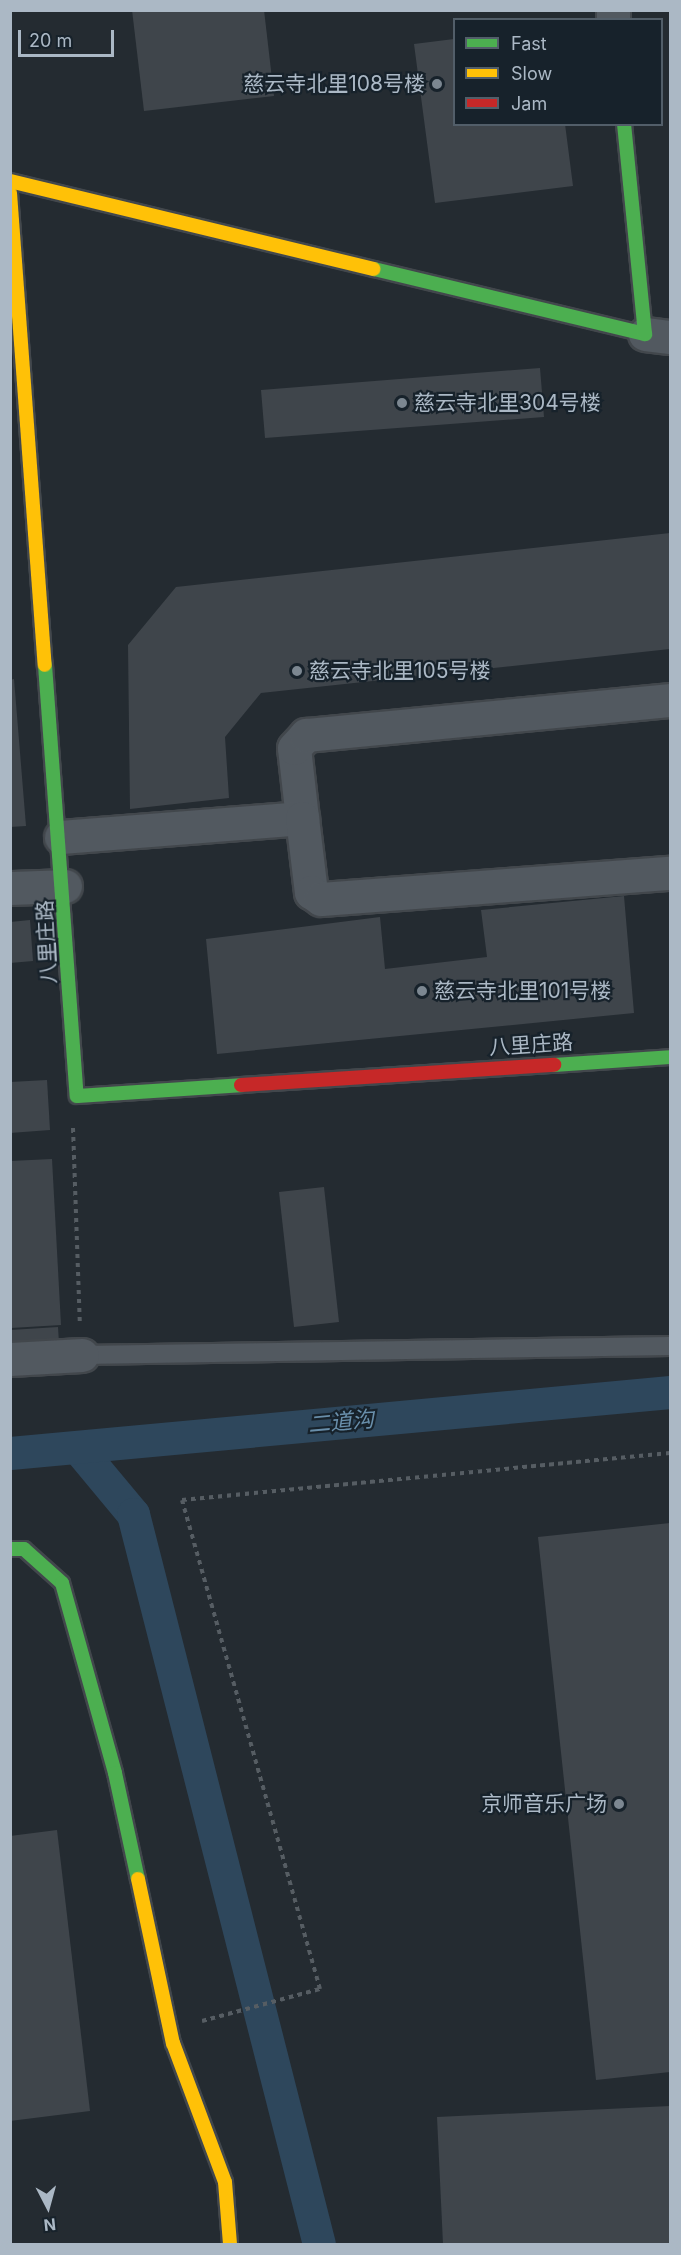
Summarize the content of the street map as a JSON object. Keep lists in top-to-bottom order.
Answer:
{
  "streets": {
    "street": ["八里庄路"]
  },
  "water": ["二道沟"],
  "places": [
    "慈云寺北里108号楼",
    "慈云寺北里304号楼",
    "慈云寺北里105号楼",
    "慈云寺北里101号楼",
    "京师音乐广场"
  ],
  "legend": ["Fast", "Slow", "Jam"],
  "scale_bar": "20 m",
  "north": "bottom"
}
